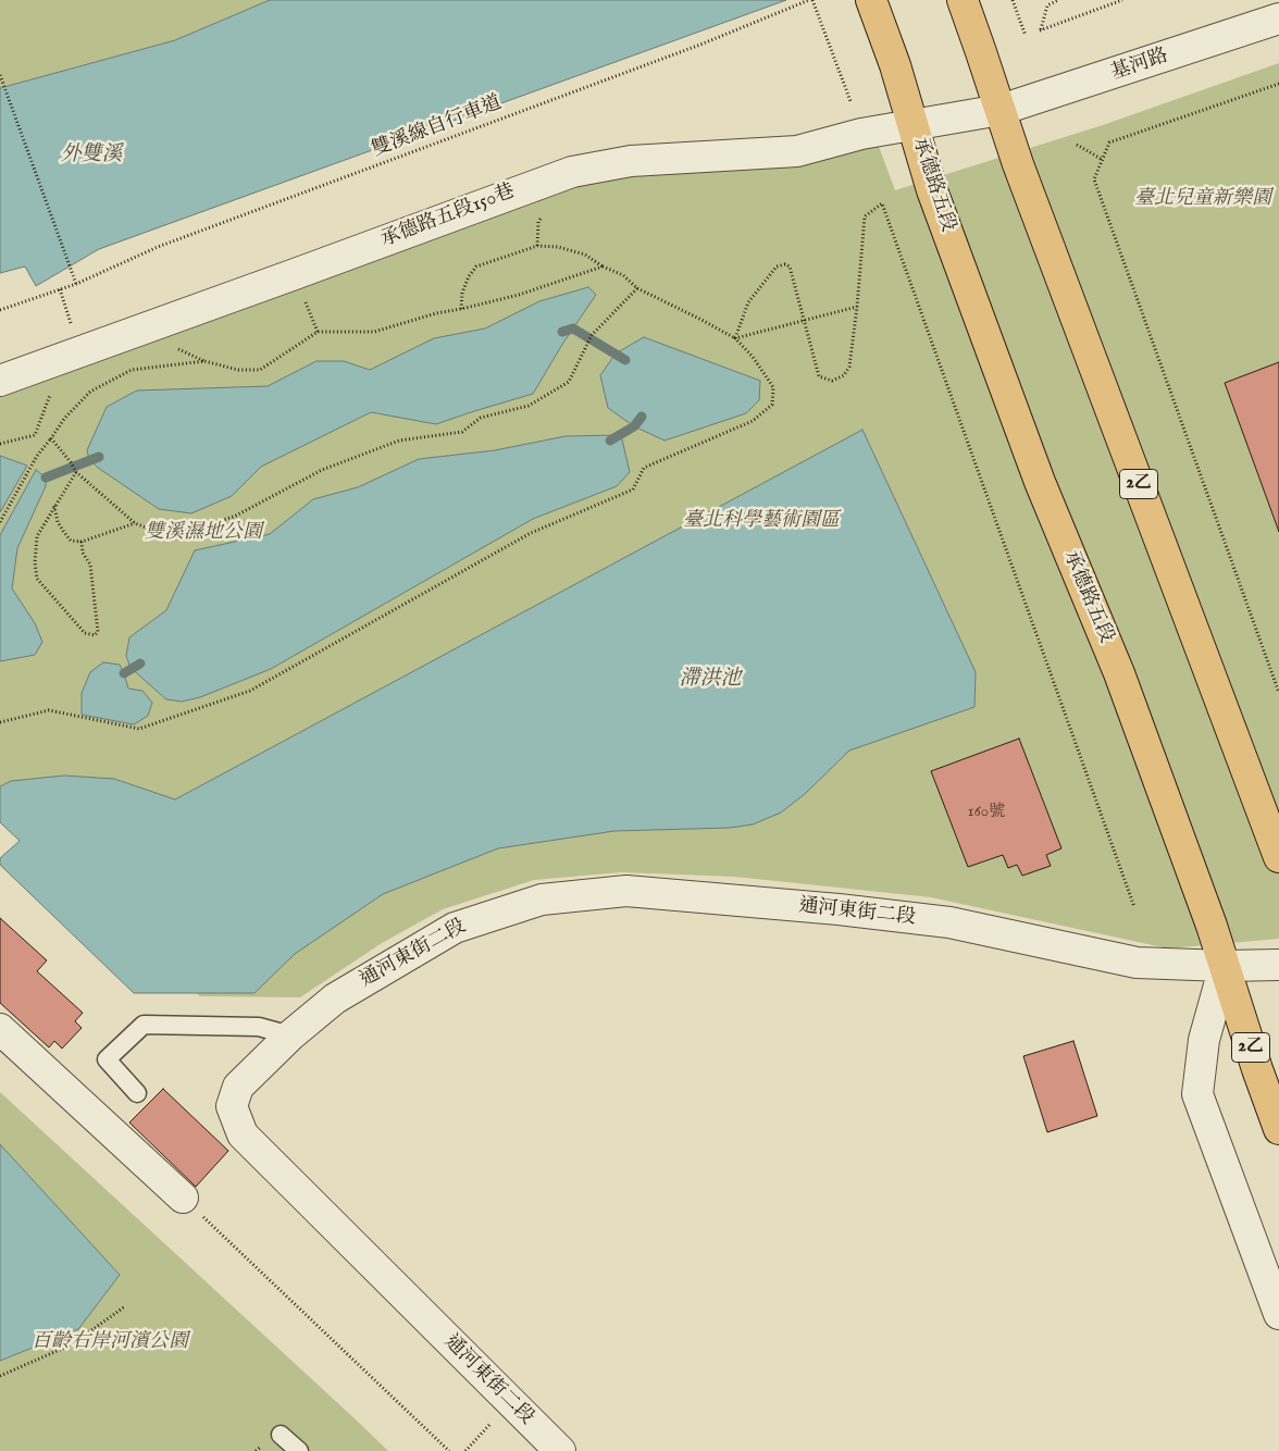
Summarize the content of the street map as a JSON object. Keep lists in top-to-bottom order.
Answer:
{
  "streets": {
    "main road": ["承德路五段", "2乙"],
    "street": ["基河路", "承德路五段150巷", "通河東街二段"],
    "path": ["雙溪線自行車道"]
  },
  "crossings": [
    ["基河路", "承德路五段"],
    ["基河路", "承德路五段150巷"],
    ["基河路", "2乙"],
    ["承德路五段", "承德路五段150巷"],
    ["承德路五段", "通河東街二段"]
  ],
  "water": ["外雙溪", "滯洪池"],
  "parks": [
    "臺北兒童新樂園",
    "臺北科學藝術園區",
    "雙溪濕地公園",
    "百齡右岸河濱公園"
  ],
  "house_numbers": ["160號"]
}
